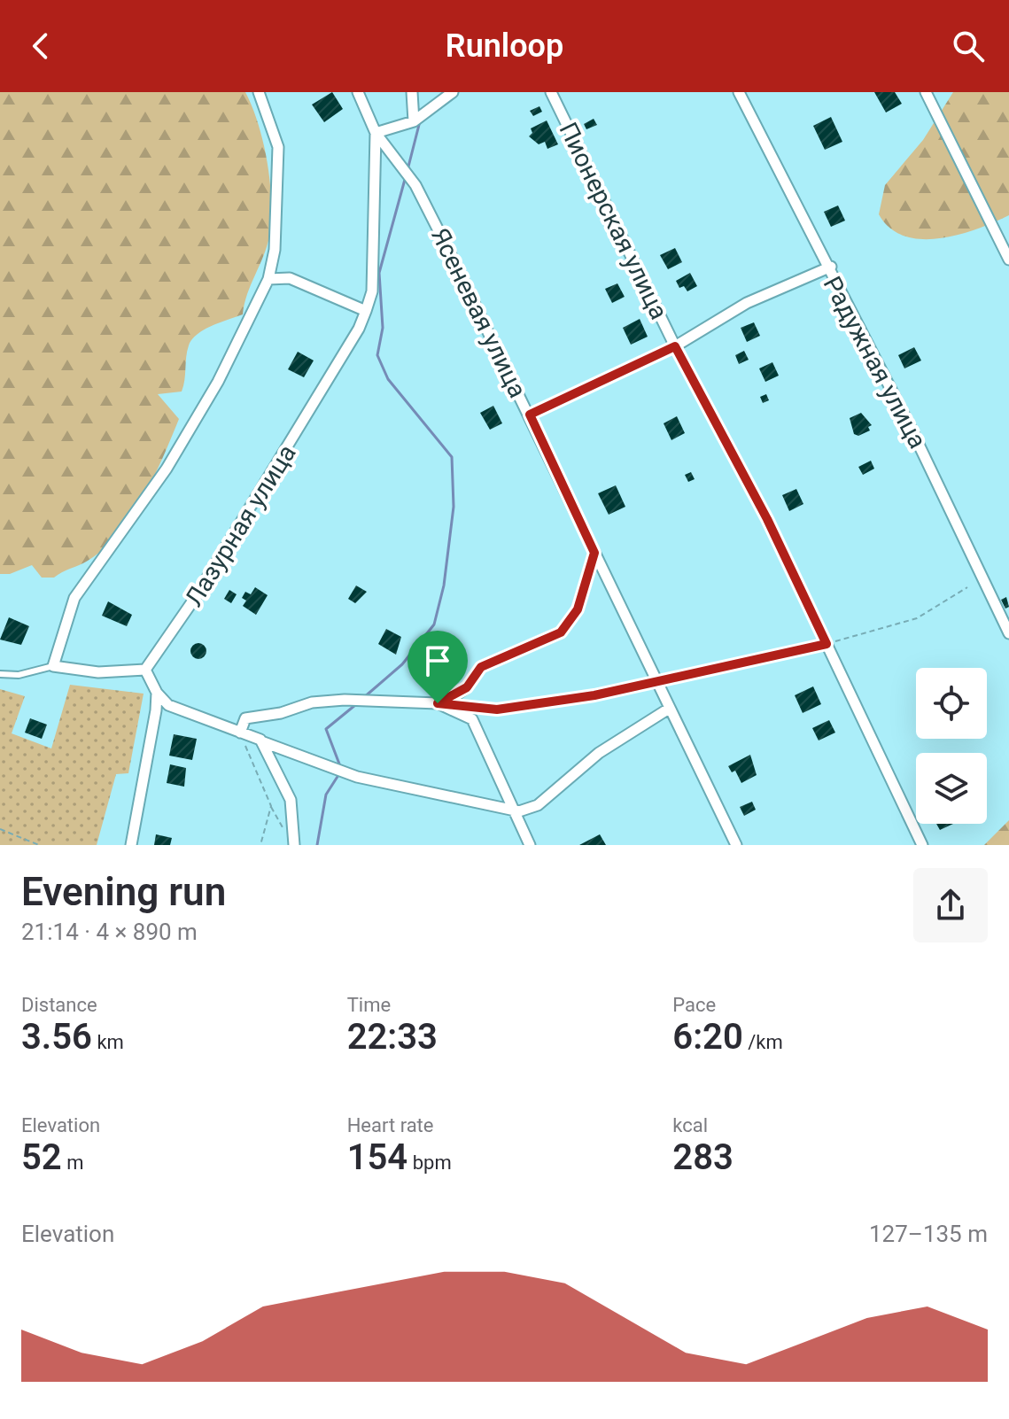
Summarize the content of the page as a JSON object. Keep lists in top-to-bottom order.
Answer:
{
  "streets": {
    "street": [
      "Пионерская улица",
      "Ясеневая улица",
      "Радужная улица",
      "Лазурная улица"
    ]
  },
  "crossings": [
    ["Ясеневая улица", "Лазурная улица"]
  ],
  "page": {
    "header": "Runloop",
    "heading": ["Evening run", "21:14 · 4 × 890 m"],
    "stats": [
      ["Distance", "3.56 km"],
      ["Time", "22:33"],
      ["Pace", "6:20 /km"],
      ["Elevation", "52 m"],
      ["Heart rate", "154 bpm"],
      ["kcal", "283"]
    ],
    "chart": ["Elevation", "127–135 m"]
  }
}
